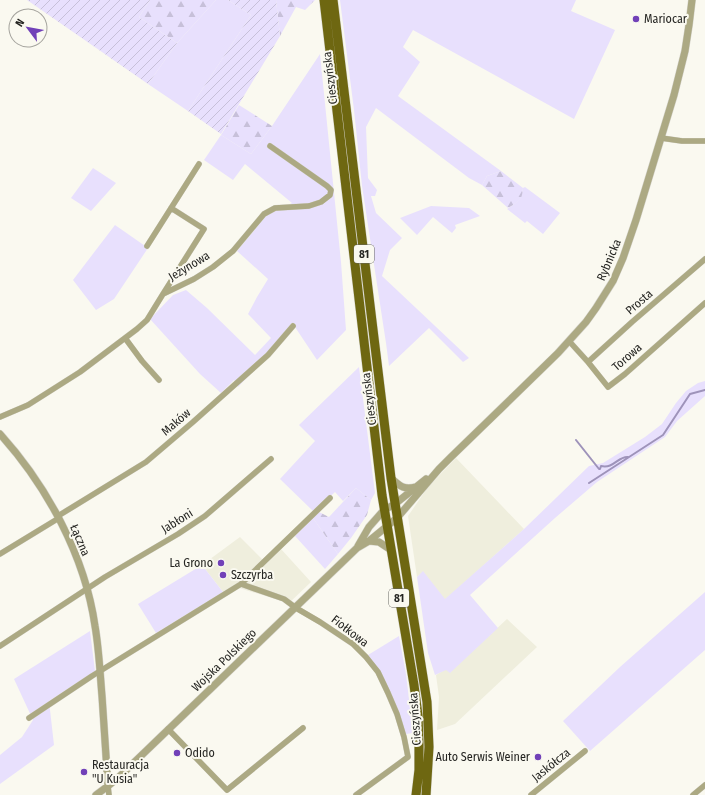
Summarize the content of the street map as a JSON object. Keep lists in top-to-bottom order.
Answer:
{
  "streets": {
    "main road": ["Cieszyńska", "81"],
    "street": [
      "Rybnicka",
      "Jeżynowa",
      "Prosta",
      "Torowa",
      "Maków",
      "Jabłoni",
      "Łączna",
      "Fiołkowa",
      "Wojska Polskiego",
      "Jaskółcza"
    ]
  },
  "crossings": [
    ["Cieszyńska", "Rybnicka"],
    ["Cieszyńska", "Wojska Polskiego"],
    ["Rybnicka", "Torowa"],
    ["Rybnicka", "Wojska Polskiego"],
    ["Prosta", "Torowa"],
    ["Maków", "Łączna"],
    ["Jabłoni", "Łączna"],
    ["Łączna", "Wojska Polskiego"],
    ["Fiołkowa", "Wojska Polskiego"]
  ],
  "places": [
    "Mariocar",
    "La Grono",
    "Szczyrba",
    "Odido",
    "Auto Serwis Weiner",
    "Restauracja \"U Kusia\""
  ],
  "north": "top left"
}
